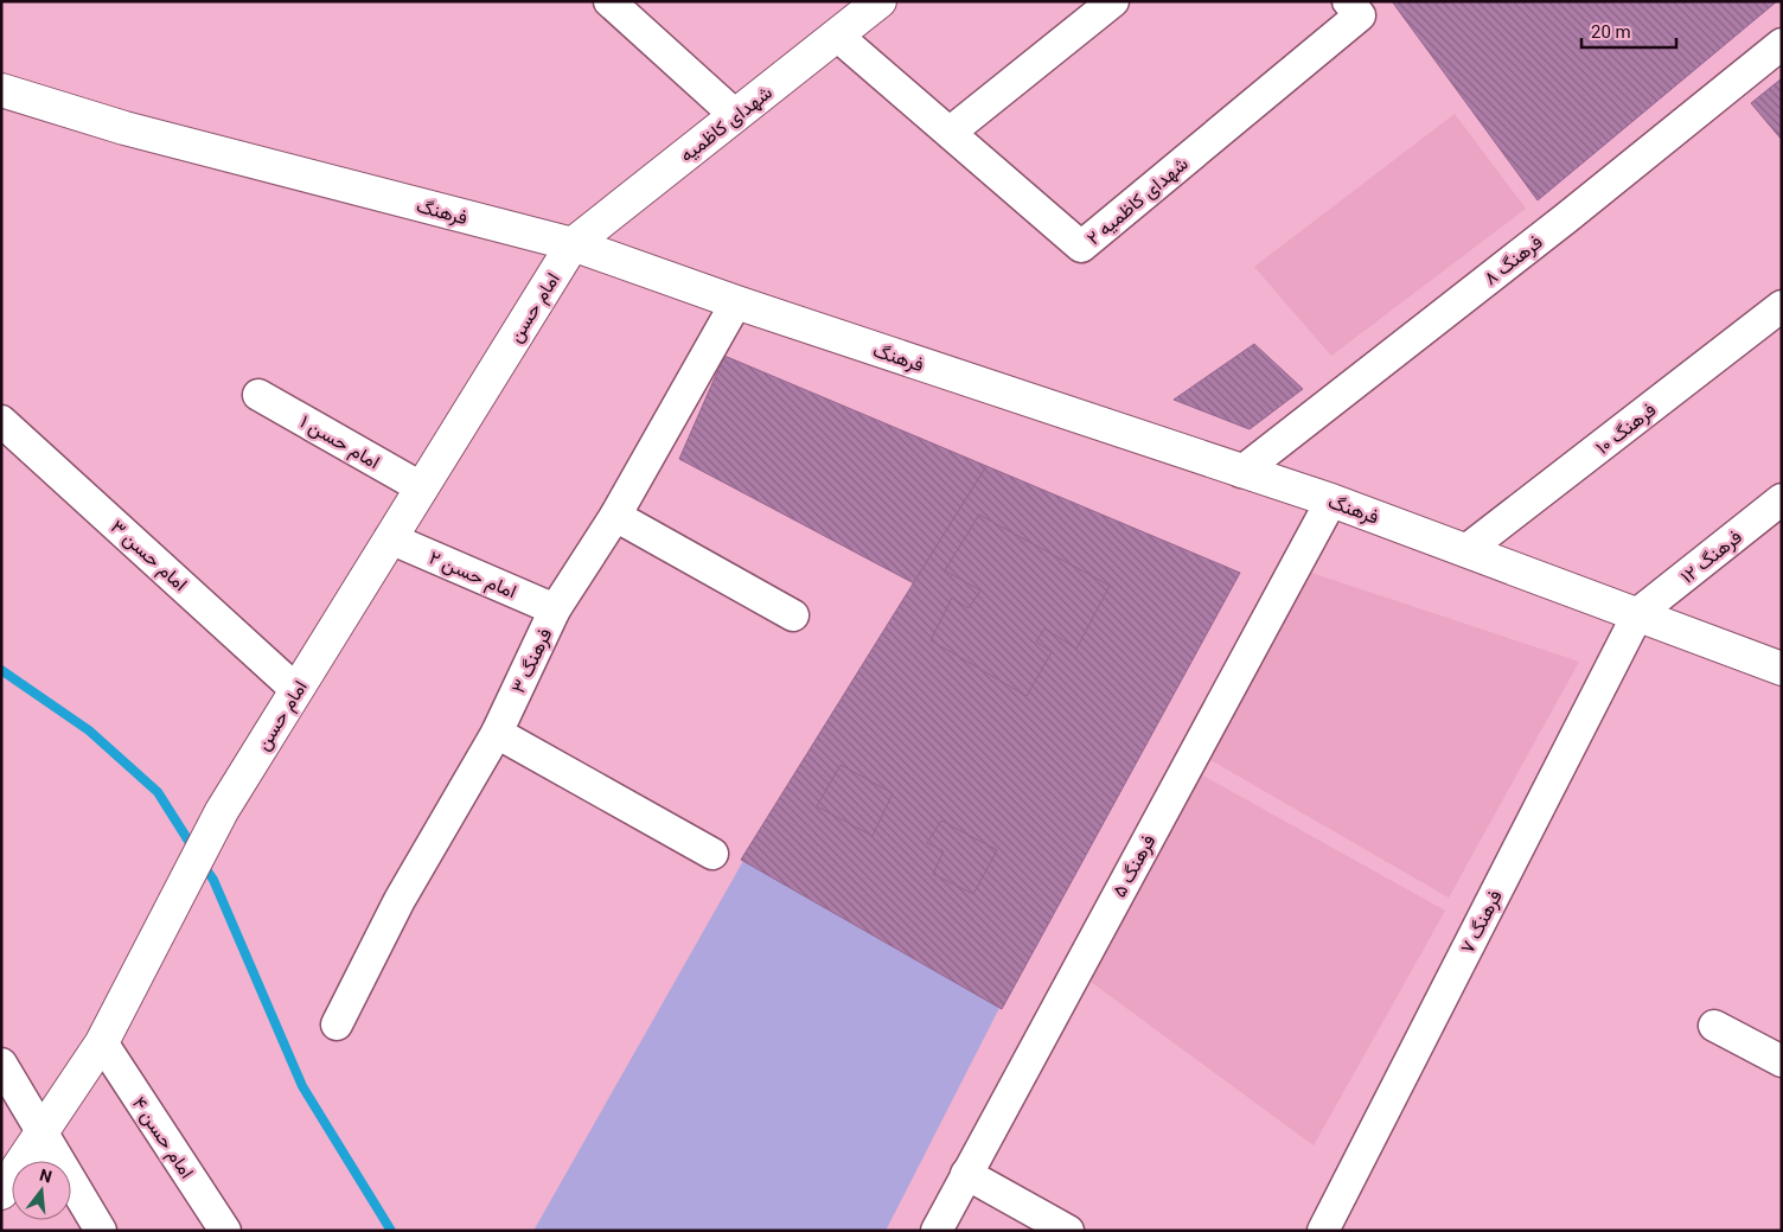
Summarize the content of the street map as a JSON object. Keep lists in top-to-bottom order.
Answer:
{
  "streets": {
    "main road": ["شهدای کاظمیه", "فرهنگ", "امام حسن"],
    "street": [
      "شهدای کاظمیه ۲",
      "فرهنگ ۸",
      "فرهنگ ۱۰",
      "امام حسن ۱",
      "امام حسن ۳",
      "فرهنگ ۱۲",
      "امام حسن ۲",
      "فرهنگ ۳",
      "فرهنگ ۵",
      "فرهنگ ۷",
      "امام حسن ۴"
    ]
  },
  "crossings": [
    ["شهدای کاظمیه", "شهدای کاظمیه ۲"],
    ["شهدای کاظمیه", "فرهنگ"],
    ["شهدای کاظمیه", "امام حسن"],
    ["فرهنگ", "فرهنگ ۸"],
    ["فرهنگ", "امام حسن"],
    ["فرهنگ", "فرهنگ ۱۰"],
    ["فرهنگ", "فرهنگ ۱۲"],
    ["فرهنگ", "فرهنگ ۳"],
    ["فرهنگ", "فرهنگ ۵"],
    ["فرهنگ", "فرهنگ ۷"],
    ["امام حسن", "امام حسن ۱"],
    ["امام حسن", "امام حسن ۳"],
    ["امام حسن", "امام حسن ۲"],
    ["امام حسن", "امام حسن ۴"],
    ["فرهنگ ۱۲", "فرهنگ ۷"],
    ["امام حسن ۲", "فرهنگ ۳"]
  ],
  "scale_bar": "20 m",
  "north": "top"
}
